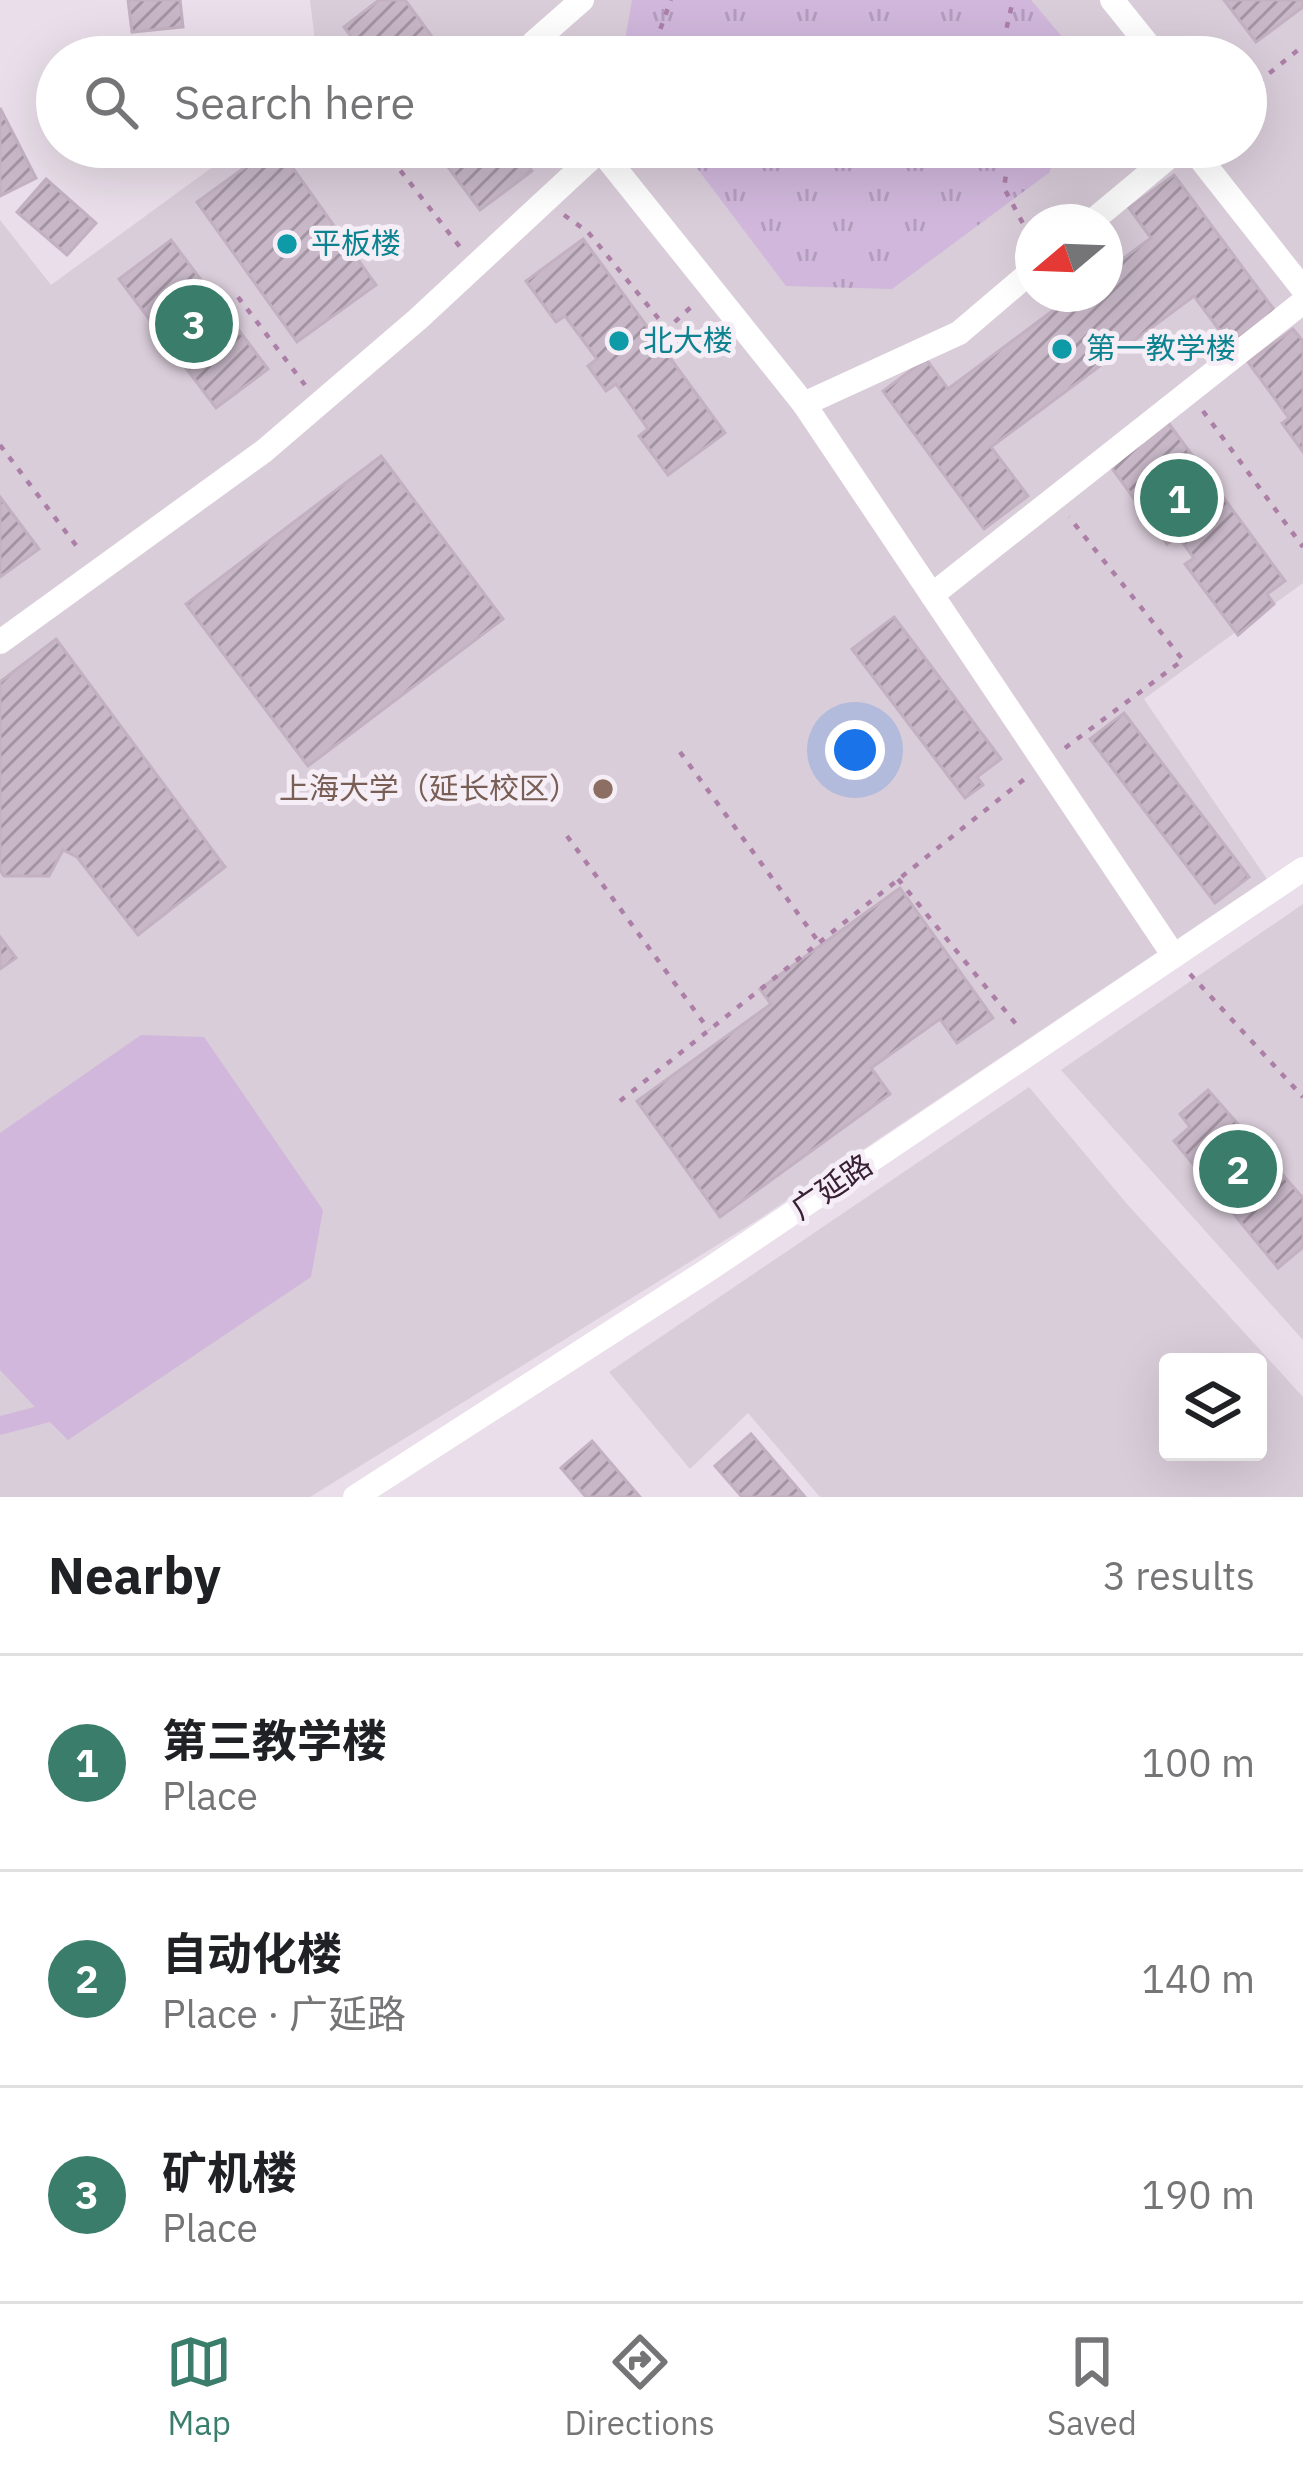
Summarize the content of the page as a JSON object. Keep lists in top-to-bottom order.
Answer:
{
  "streets": {
    "street": ["广延路"]
  },
  "places": [
    "平板楼",
    "北大楼",
    "第一教学楼",
    "上海大学（延长校区）"
  ],
  "north": "left",
  "page": {
    "search": "Search here",
    "pins": ["3", "1", "2"],
    "heading": ["Nearby", "3 results"],
    "list": [
      {
        "mark": "1",
        "name": "第三教学楼",
        "note": "Place",
        "value": "100 m"
      },
      {
        "mark": "2",
        "name": "自动化楼",
        "note": "Place · 广延路",
        "value": "140 m"
      },
      {
        "mark": "3",
        "name": "矿机楼",
        "note": "Place",
        "value": "190 m"
      }
    ],
    "nav": ["Map", "Directions", "Saved"]
  }
}
